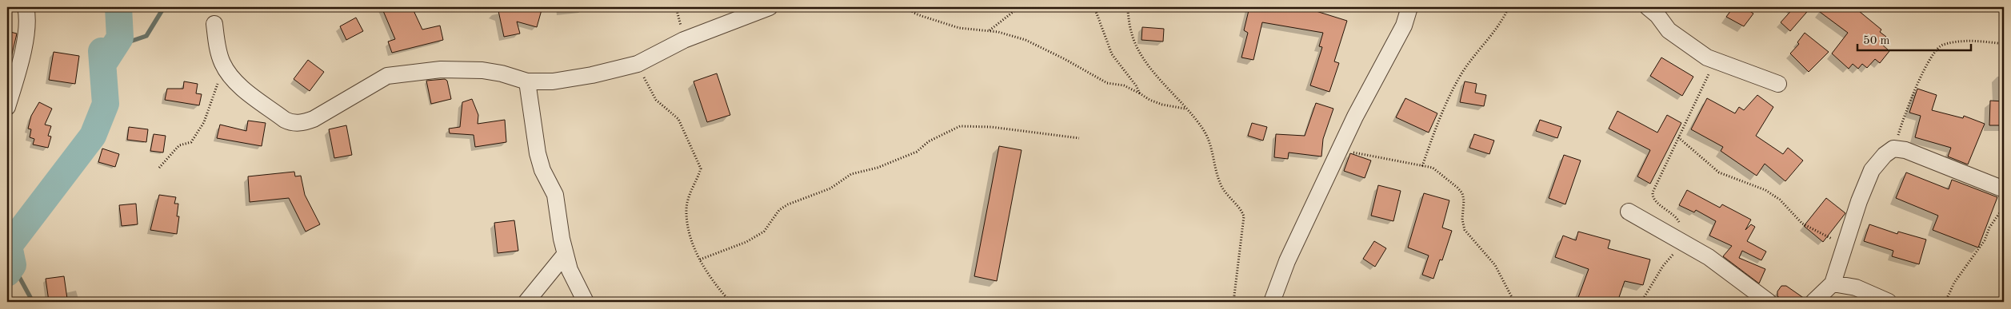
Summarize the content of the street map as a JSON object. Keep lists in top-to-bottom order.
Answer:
{
  "scale_bar": "50 m"
}
